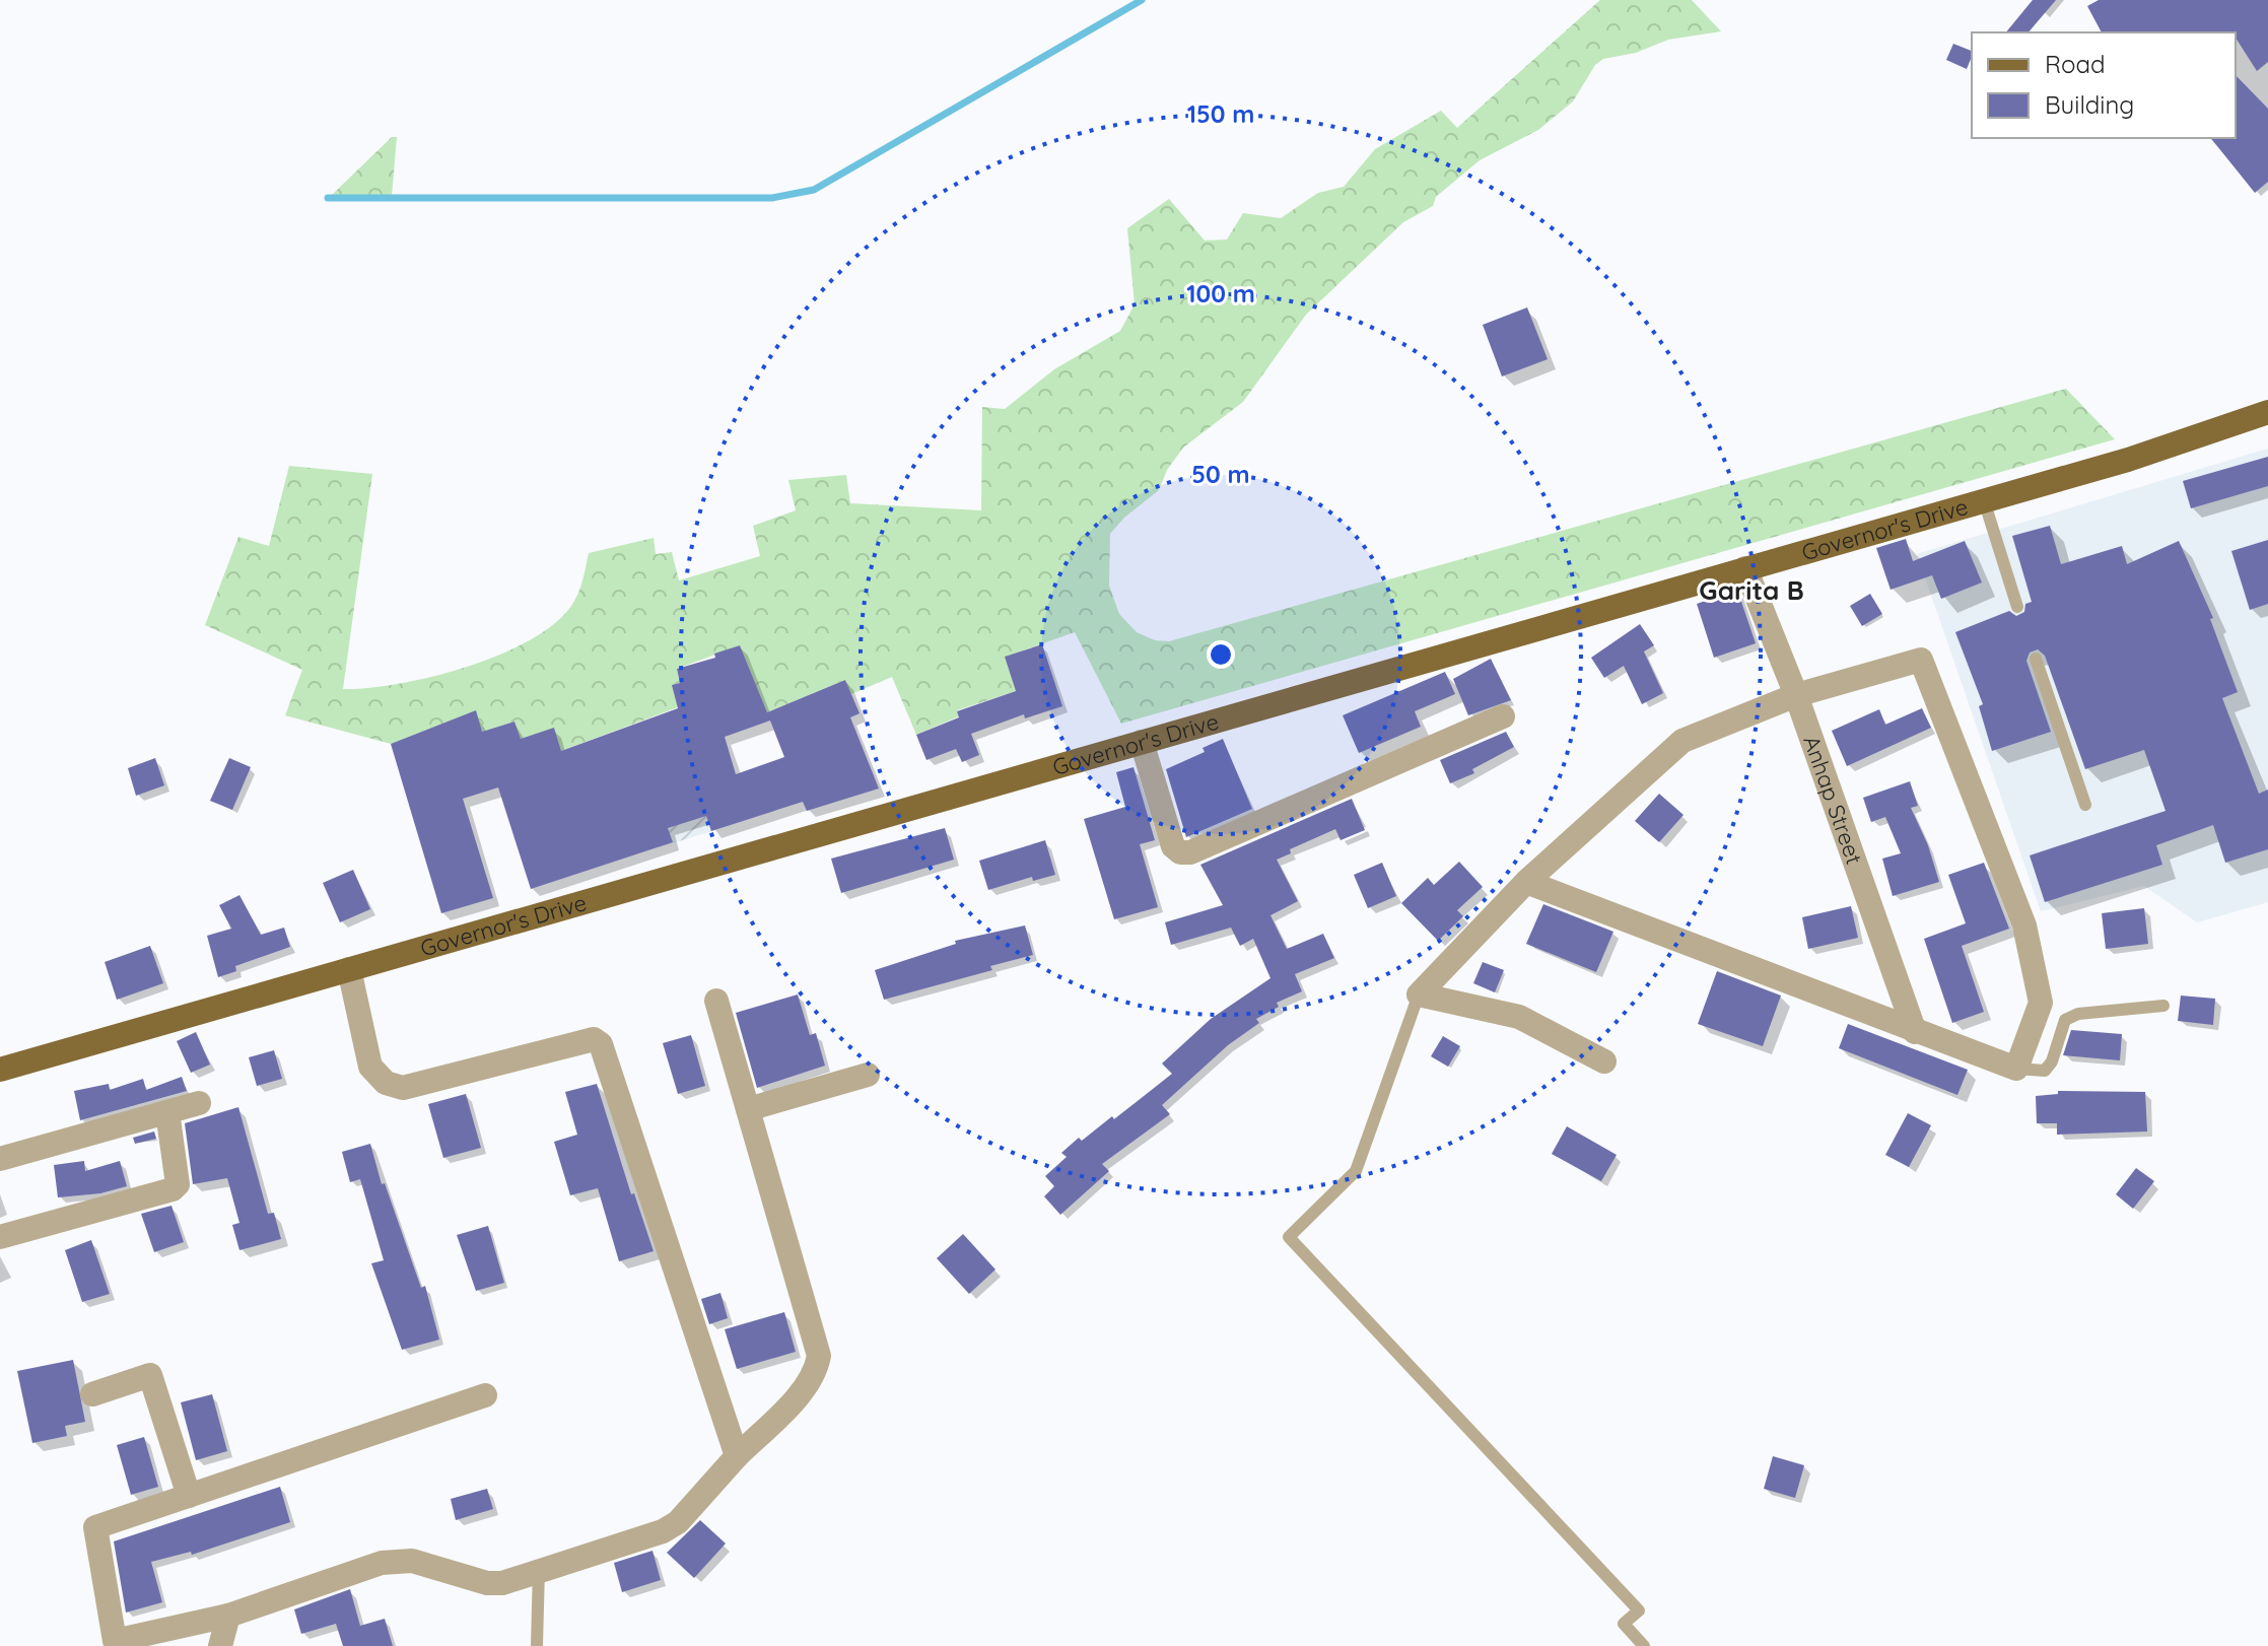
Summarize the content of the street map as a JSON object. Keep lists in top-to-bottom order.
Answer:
{
  "streets": {
    "main road": ["Governor's Drive"],
    "street": ["Anhap Street"]
  },
  "crossings": [
    ["Governor's Drive", "Anhap Street"]
  ],
  "districts": ["Garita B"],
  "legend": ["Road", "Building"],
  "rings": ["150 m", "100 m", "50 m"]
}
